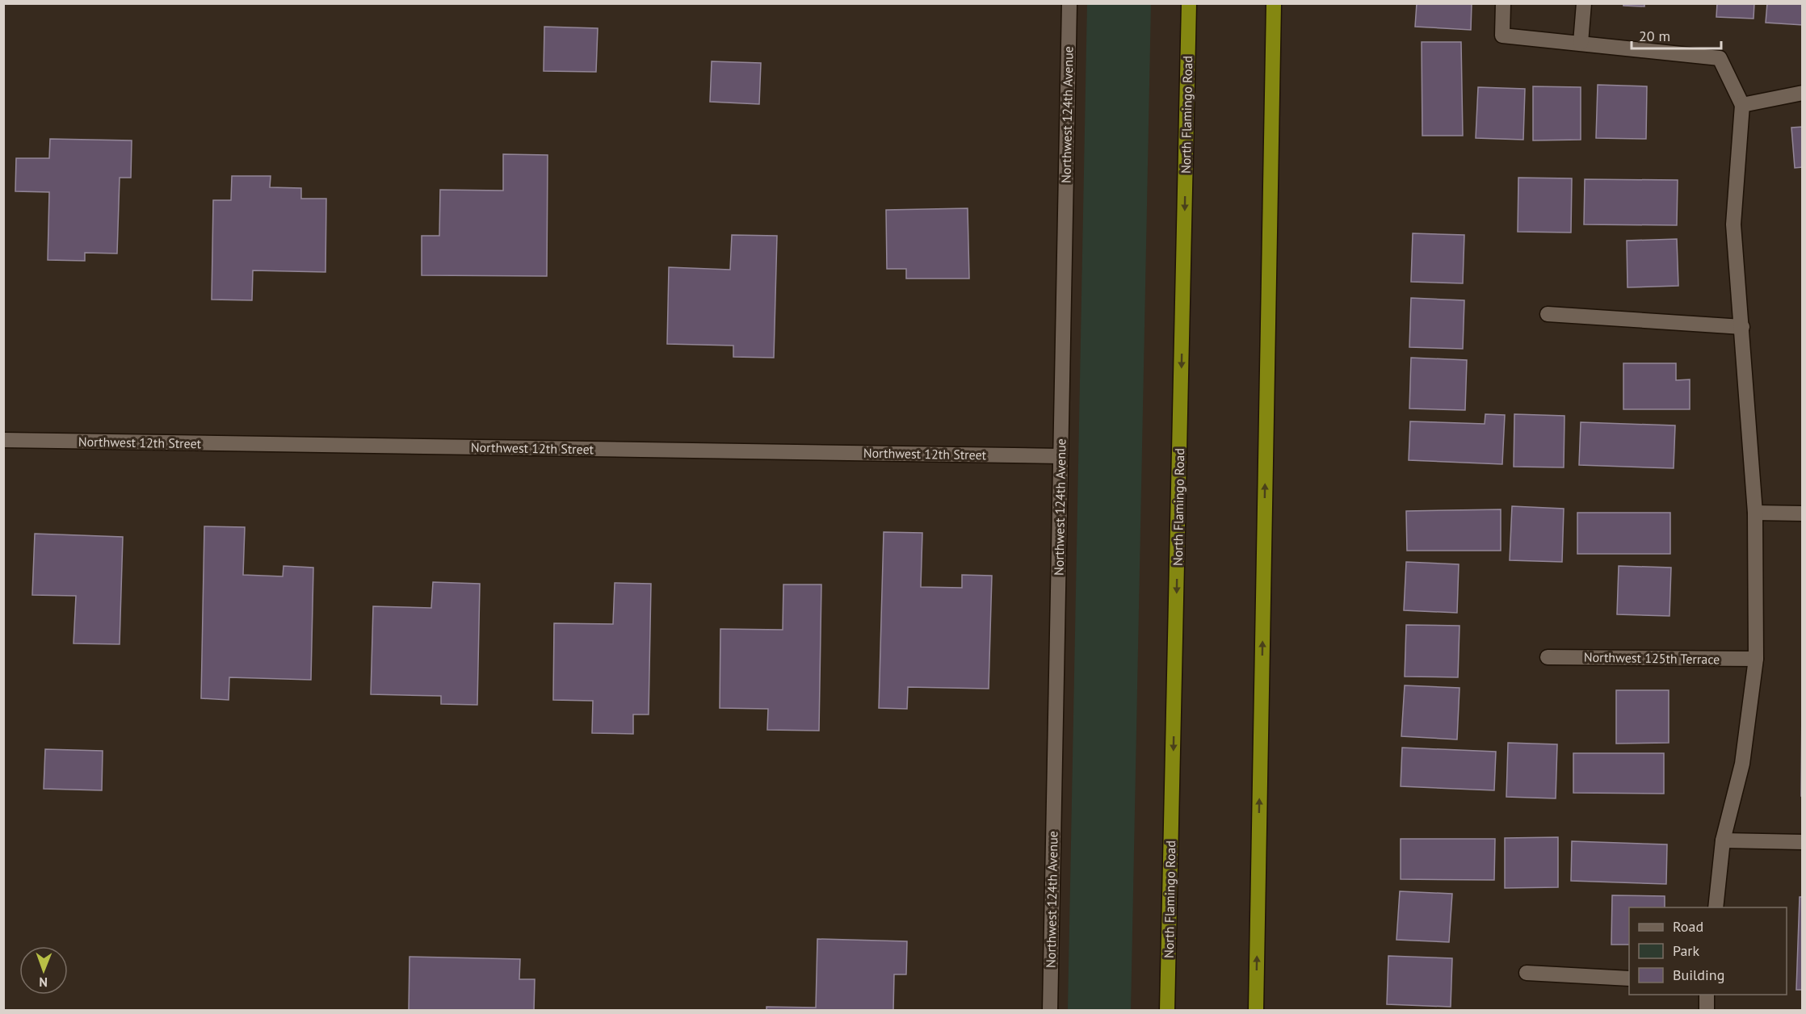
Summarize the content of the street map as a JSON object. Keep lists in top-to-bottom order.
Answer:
{
  "streets": {
    "highway": ["North Flamingo Road"],
    "street": ["Northwest 124th Avenue", "Northwest 12th Street", "Northwest 125th Terrace"]
  },
  "crossings": [
    ["Northwest 124th Avenue", "Northwest 12th Street"]
  ],
  "legend": ["Road", "Park", "Building"],
  "scale_bar": "20 m",
  "north": "bottom"
}
